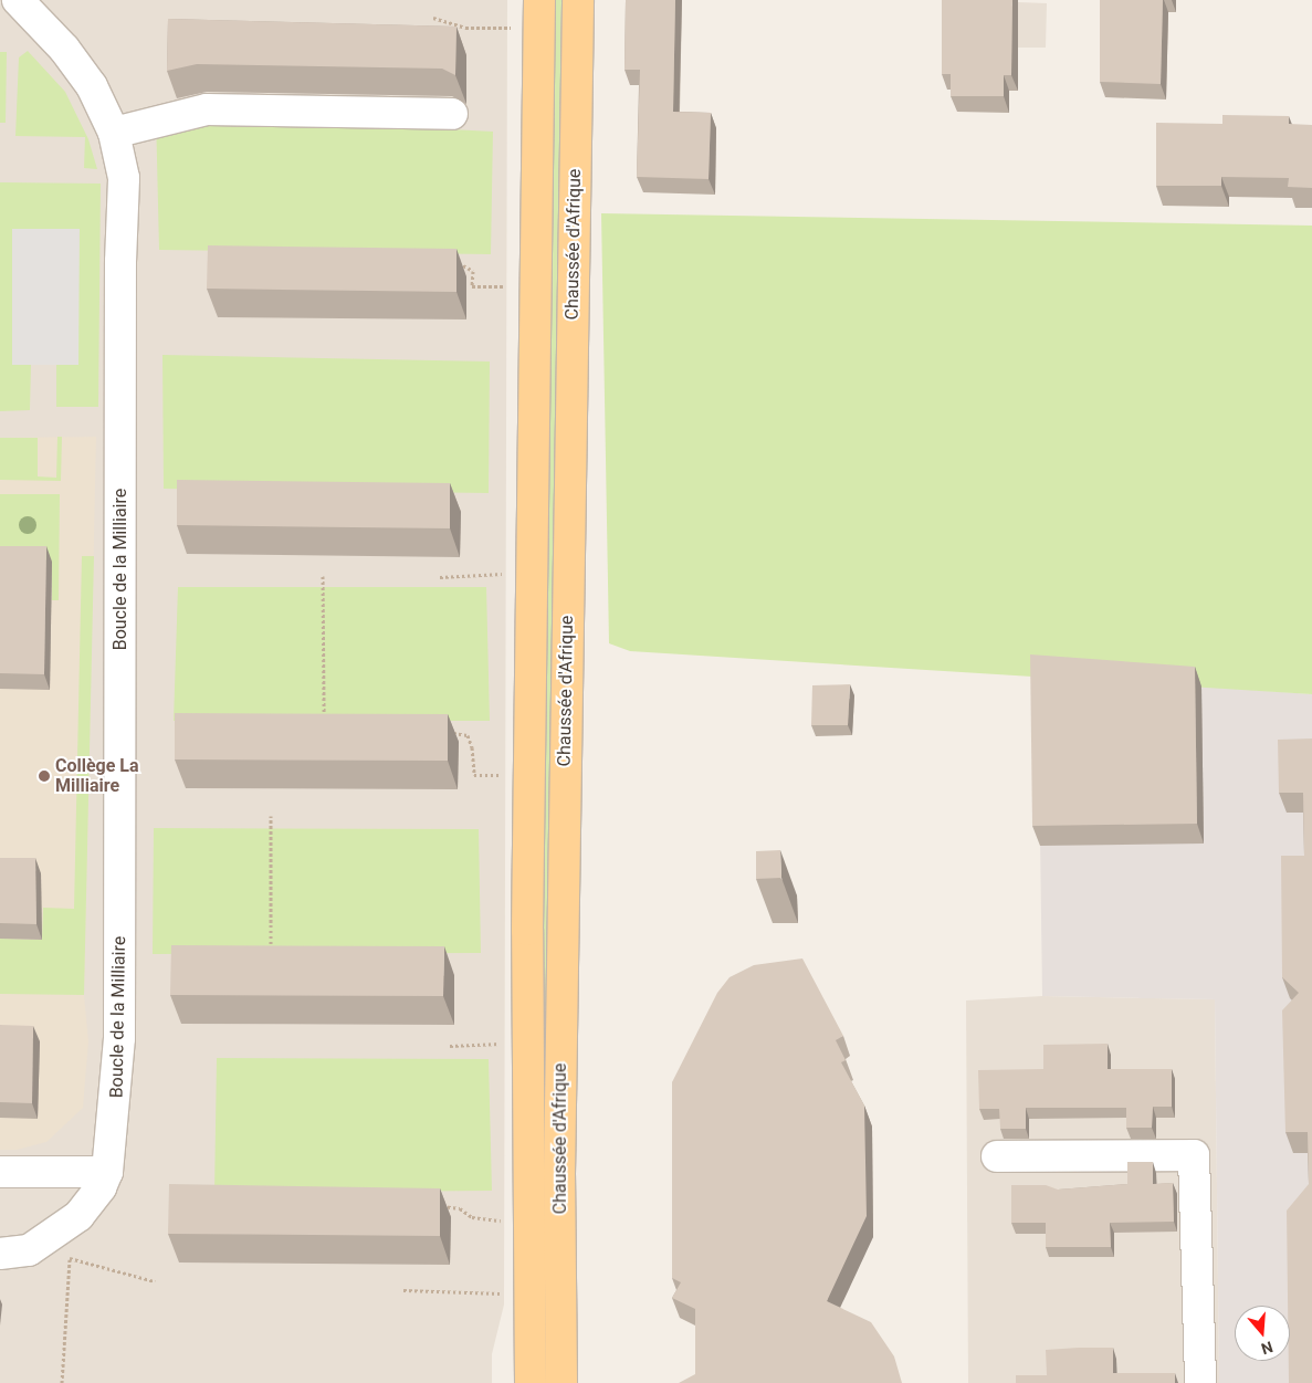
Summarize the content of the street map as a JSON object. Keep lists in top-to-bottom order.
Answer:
{
  "streets": {
    "main road": ["Chaussée d'Afrique"],
    "street": ["Boucle de la Milliaire"]
  },
  "places": ["Collège La Milliaire"],
  "north": "bottom"
}
